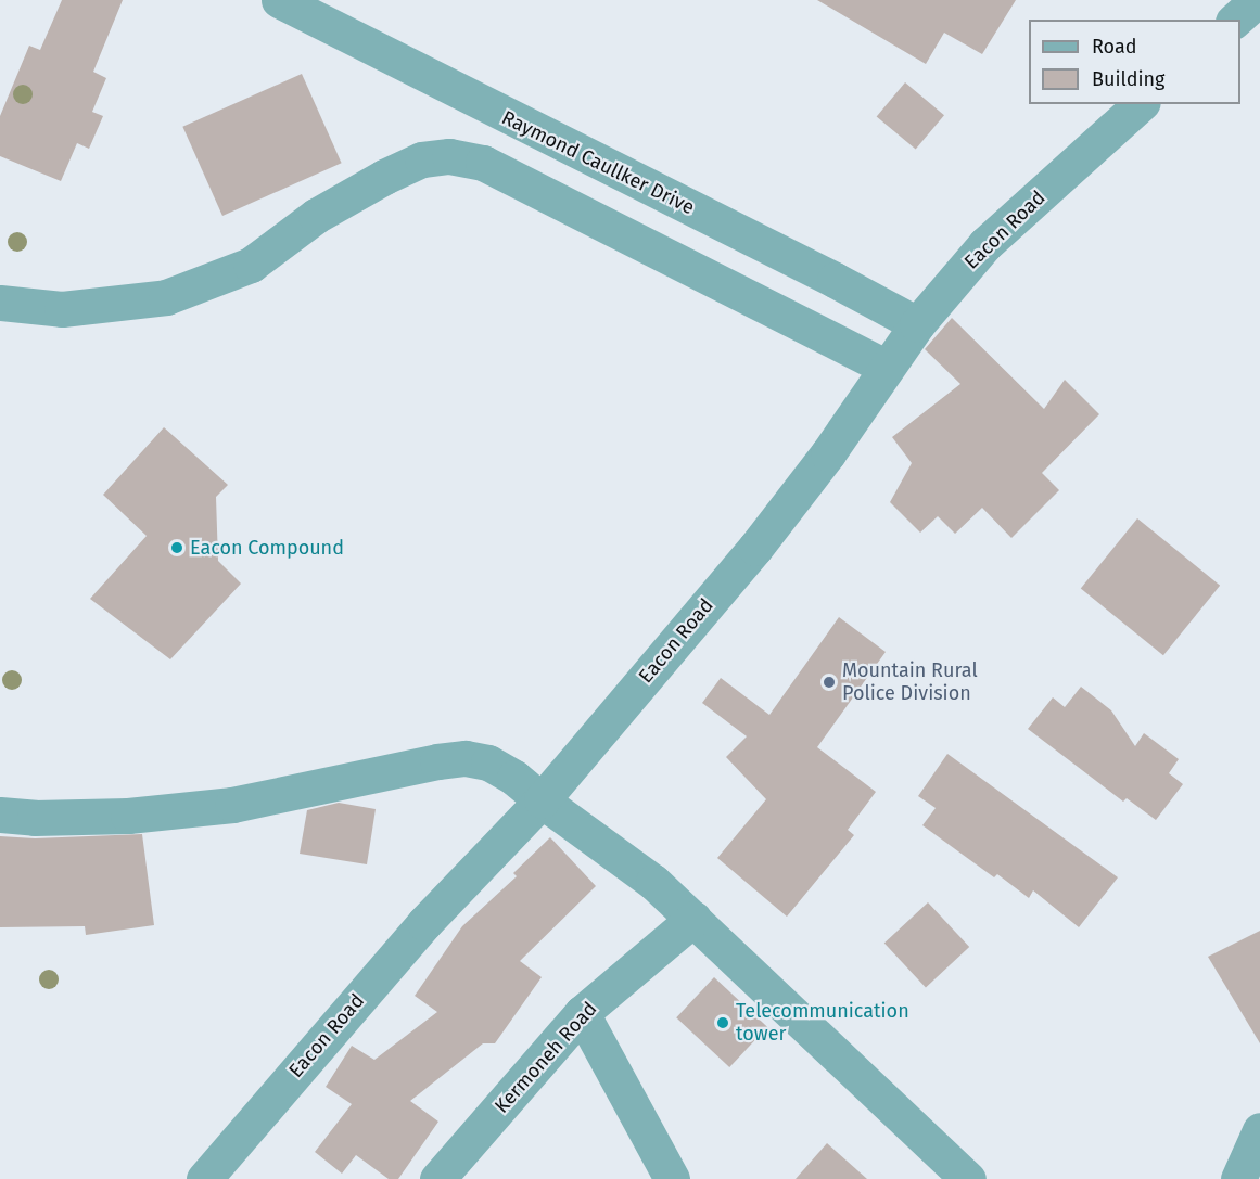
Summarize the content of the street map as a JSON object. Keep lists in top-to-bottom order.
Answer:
{
  "streets": {
    "street": ["Raymond Caullker Drive", "Eacon Road", "Kermoneh Road"]
  },
  "crossings": [
    ["Raymond Caullker Drive", "Eacon Road"]
  ],
  "places": ["Eacon Compound", "Mountain Rural Police Division", "Telecommunication tower"],
  "legend": ["Road", "Building"]
}
